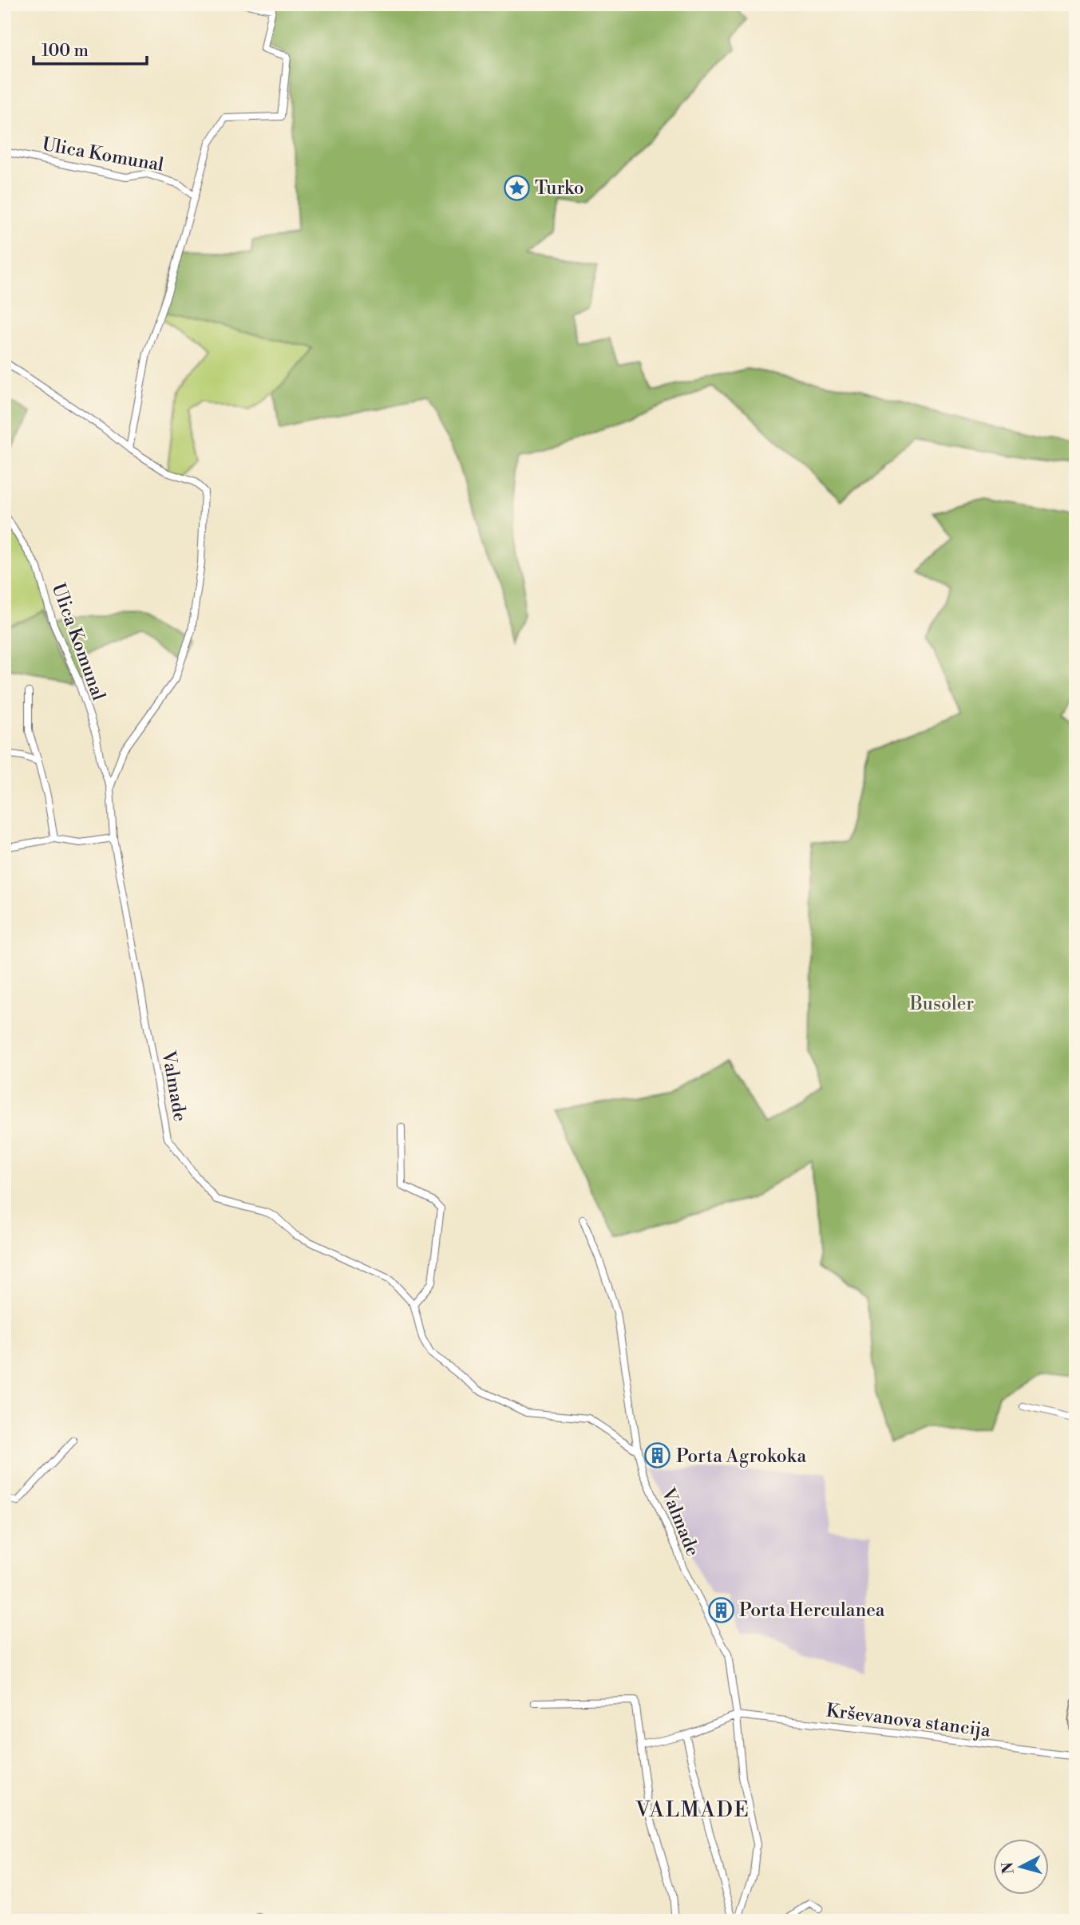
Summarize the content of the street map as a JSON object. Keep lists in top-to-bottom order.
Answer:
{
  "streets": {
    "street": ["Ulica Komunal", "Valmade", "Krševanova stancija"]
  },
  "crossings": [
    ["Ulica Komunal", "Valmade"],
    ["Valmade", "Krševanova stancija"]
  ],
  "districts": ["VALMADE"],
  "parks": ["Busoler"],
  "places": {
    "place": ["Turko"],
    "building": ["Porta Agrokoka", "Porta Herculanea"]
  },
  "scale_bar": "100 m",
  "north": "left"
}
